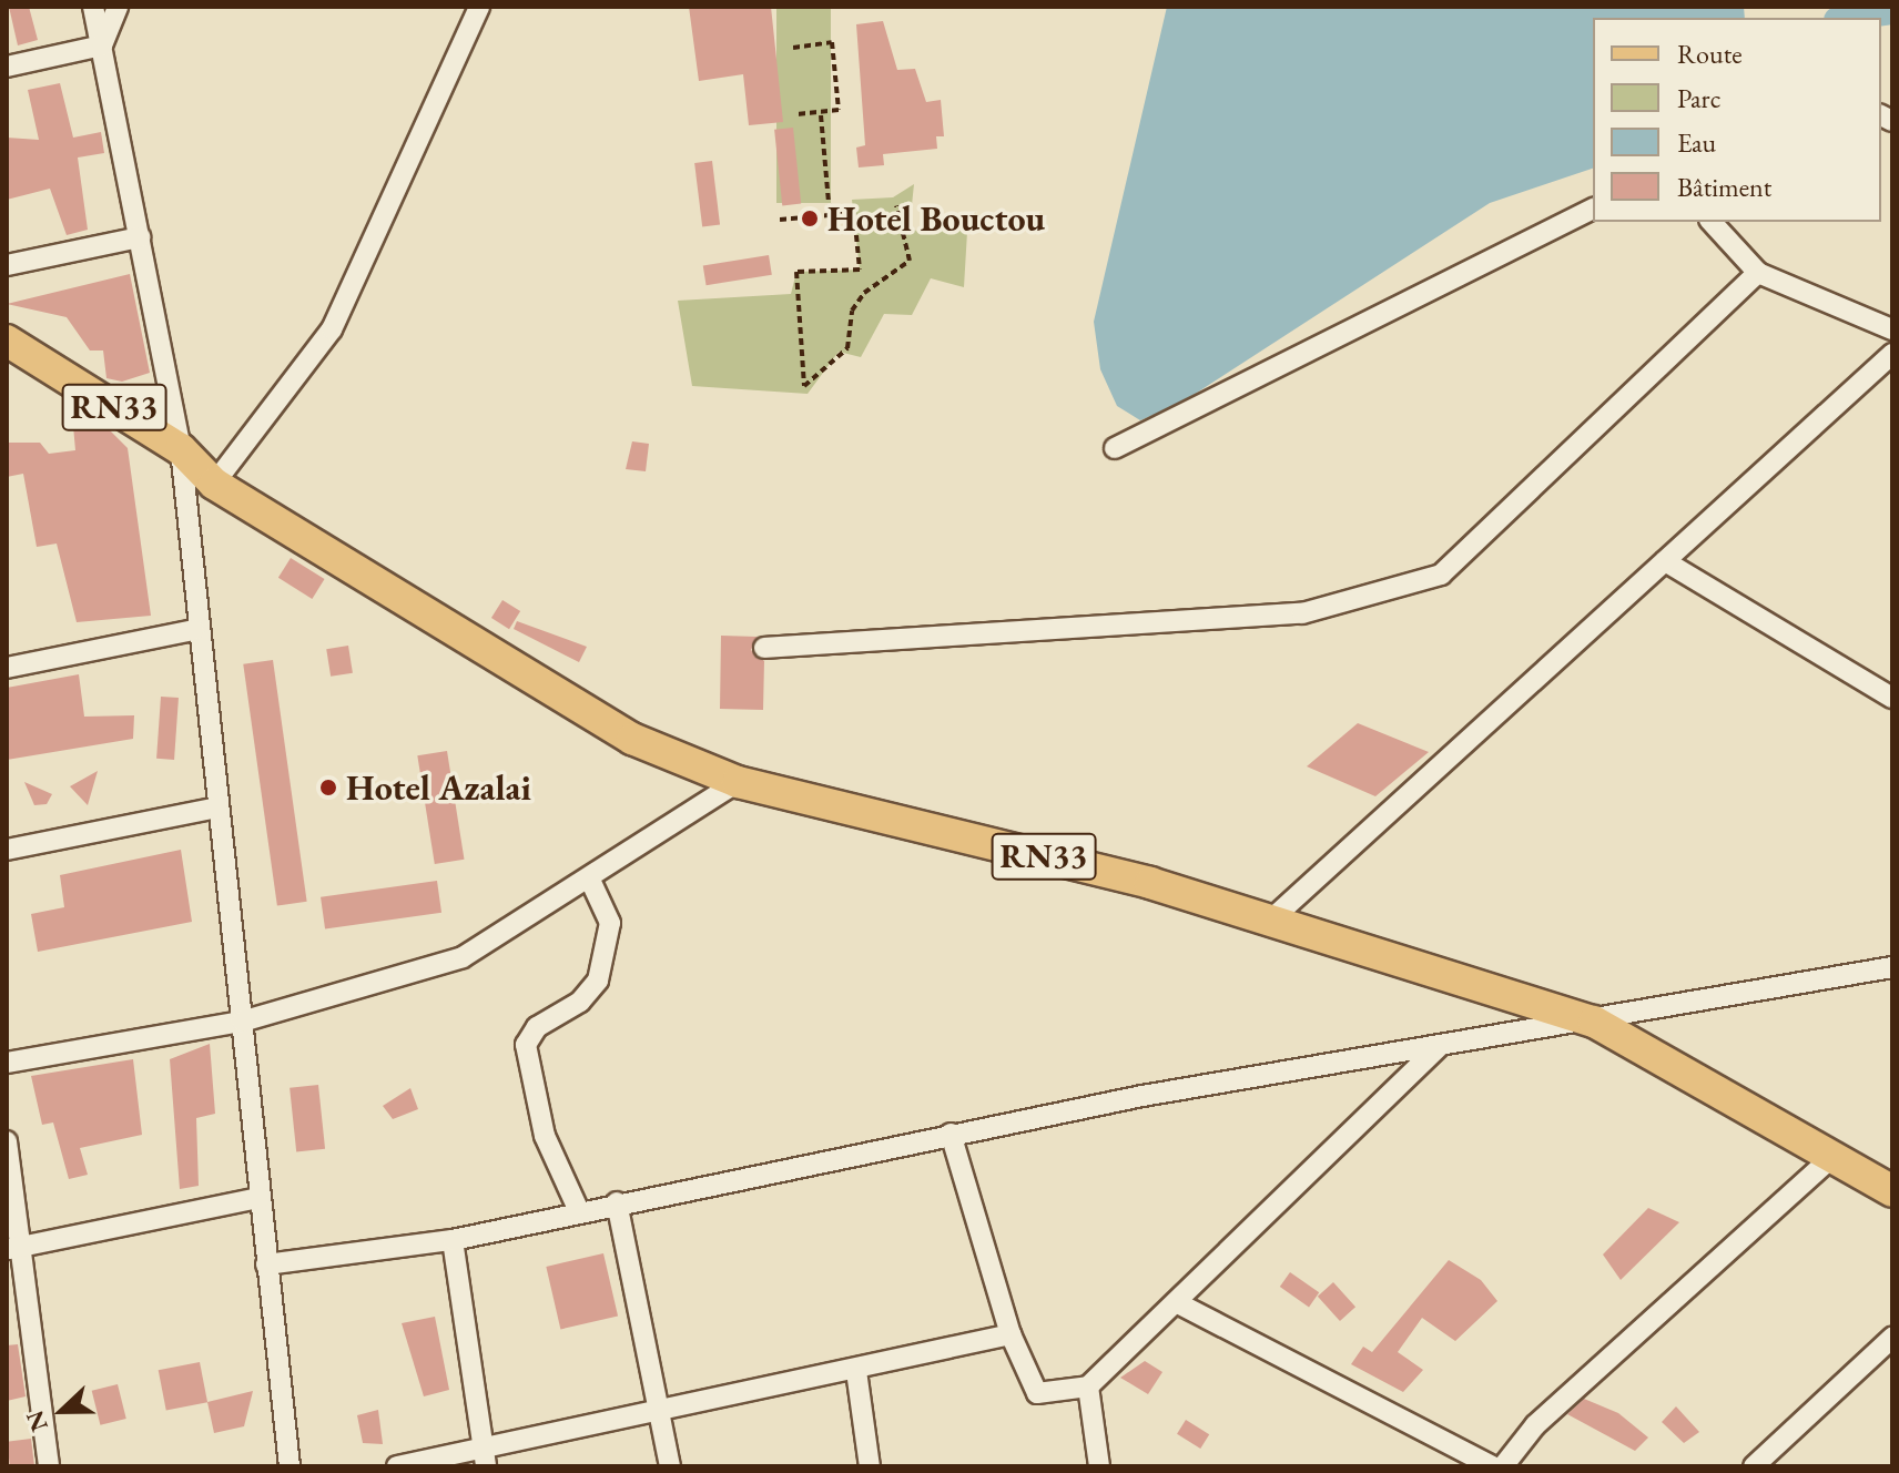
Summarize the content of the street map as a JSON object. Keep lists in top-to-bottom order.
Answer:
{
  "streets": {
    "main road": ["RN33"]
  },
  "places": ["Hotel Bouctou", "Hotel Azalai"],
  "legend": [
    "Route",
    "Parc",
    "Eau",
    "Bâtiment"
  ],
  "north": "left"
}
